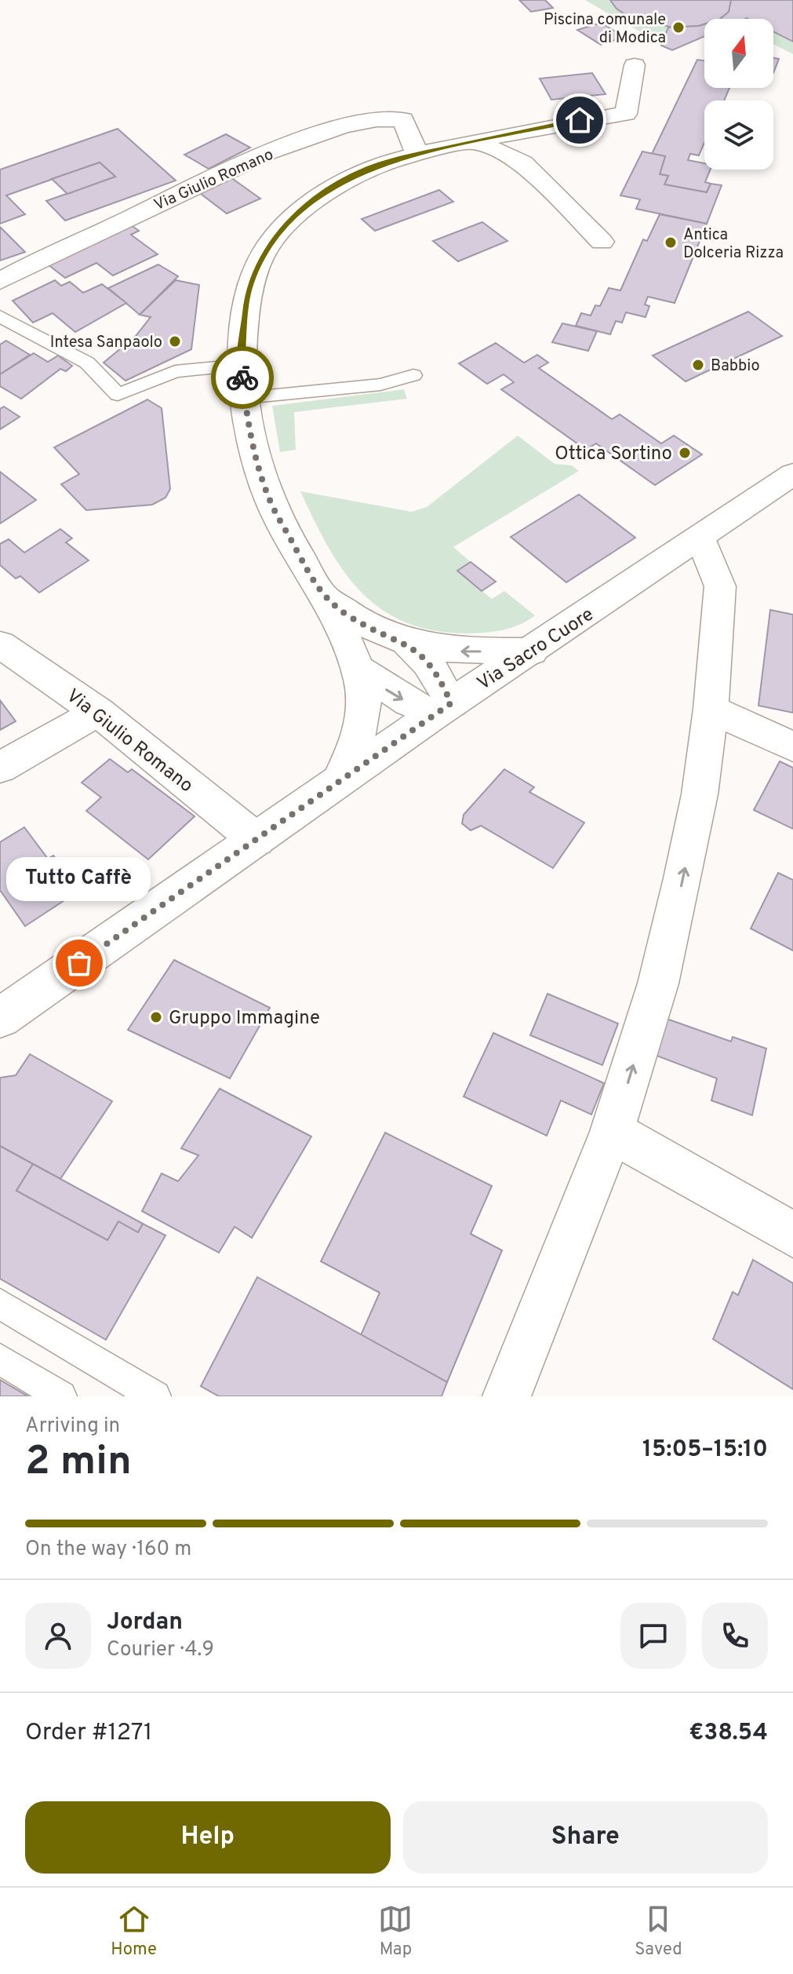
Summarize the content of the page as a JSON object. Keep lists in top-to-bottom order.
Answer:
{
  "streets": {
    "street": ["Via Giulio Romano", "Via Sacro Cuore"]
  },
  "crossings": [
    ["Via Giulio Romano", "Via Sacro Cuore"]
  ],
  "places": [
    "Piscina comunale di Modica",
    "Antica Dolceria Rizza",
    "Intesa Sanpaolo",
    "Babbio",
    "Ottica Sortino",
    "Tutto Caffè",
    "Gruppo Immagine"
  ],
  "north": "top",
  "page": {
    "bubble": "Tutto Caffè",
    "heading": ["2 min", "Arriving in", "15:05–15:10"],
    "panel": [
      "Jordan",
      "Courier · 4.9",
      "Order #1271",
      "€38.54"
    ],
    "bar": "On the way · 160 m",
    "buttons": ["Help", "Share"],
    "tabs": ["Home", "Map", "Saved"]
  }
}
